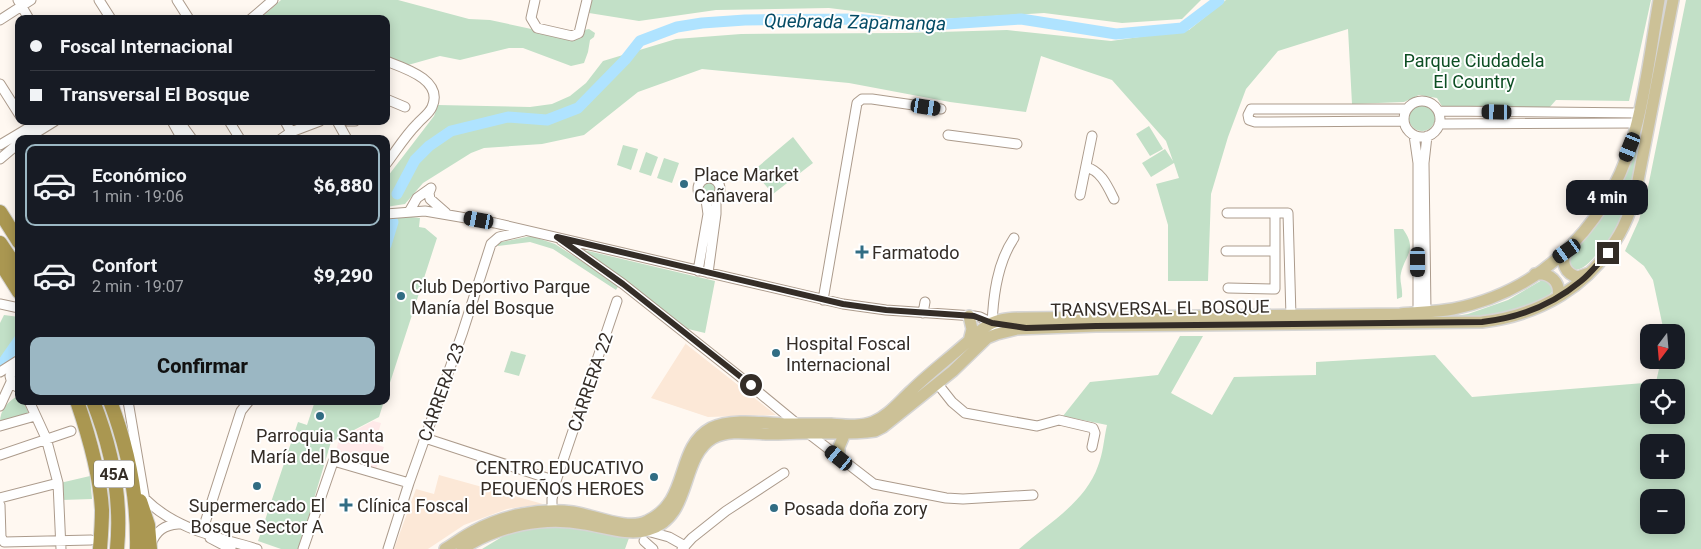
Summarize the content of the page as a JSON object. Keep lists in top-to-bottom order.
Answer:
{
  "streets": {
    "highway": ["45A"],
    "main road": ["TRANSVERSAL EL BOSQUE"],
    "street": ["CARRERA 22", "CARRERA 23"]
  },
  "crossings": [
    ["TRANSVERSAL EL BOSQUE", "CARRERA 22"]
  ],
  "water": ["Quebrada Zapamanga"],
  "parks": ["Parque Ciudadela El Country"],
  "places": {
    "other": [
      "Place Market Cañaveral",
      "Club Deportivo Parque Manía del Bosque",
      "Hospital Foscal Internacional",
      "Parroquia Santa María del Bosque",
      "CENTRO EDUCATIVO PEQUEÑOS HEROES",
      "Supermercado El Bosque Sector A",
      "Posada doña zory"
    ],
    "health": ["Farmatodo", "Clínica Foscal"]
  },
  "north": "bottom",
  "page": {
    "banner": ["Foscal Internacional", "Transversal El Bosque"],
    "list": [
      {
        "name": "Económico",
        "note": "1 min · 19:06",
        "value": "$6,880"
      },
      {
        "name": "Confort",
        "note": "2 min · 19:07",
        "value": "$9,290"
      }
    ],
    "bubble": "4 min",
    "map_buttons": ["+", "−"],
    "buttons": "Confirmar"
  }
}
